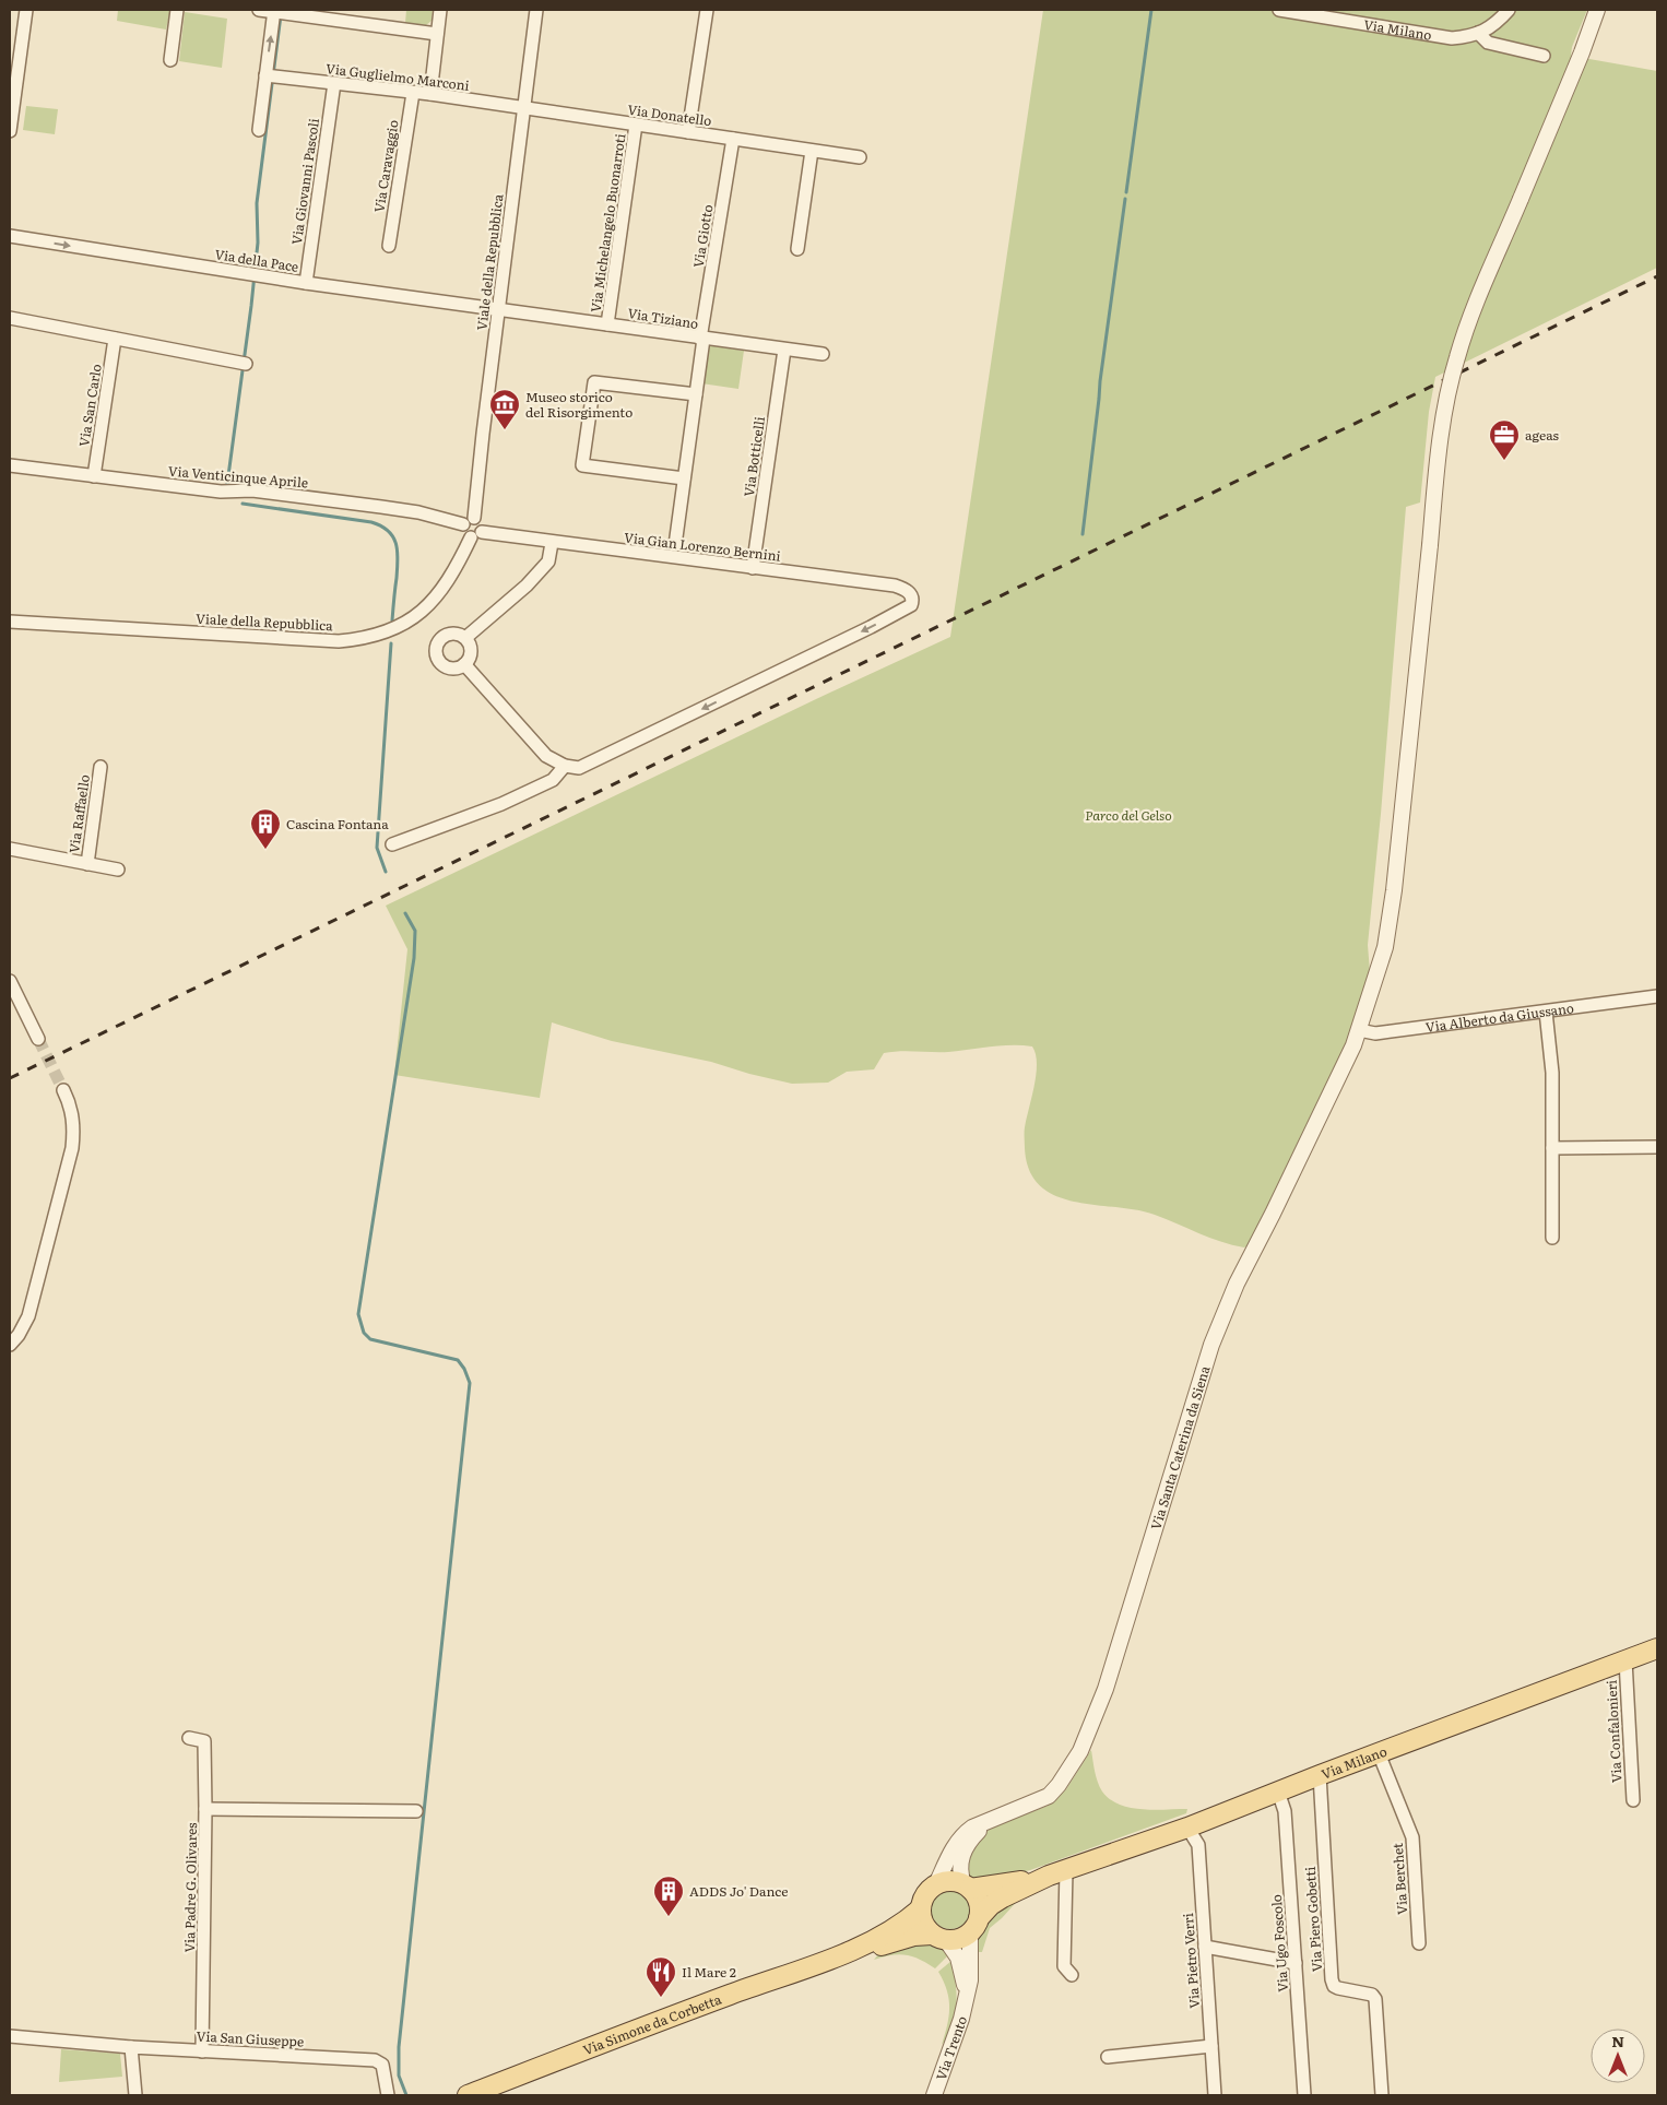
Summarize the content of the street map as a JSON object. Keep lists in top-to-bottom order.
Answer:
{
  "streets": {
    "main road": ["Via Milano", "Via Simone da Corbetta"],
    "street": [
      "Via Guglielmo Marconi",
      "Via Donatello",
      "Via Caravaggio",
      "Via Giovanni Pascoli",
      "Via Michelangelo Buonarroti",
      "Via Giotto",
      "Via della Pace",
      "Viale della Repubblica",
      "Via Tiziano",
      "Via San Carlo",
      "Via Botticelli",
      "Via Venticinque Aprile",
      "Via Gian Lorenzo Bernini",
      "Via Raffaello",
      "Via Alberto da Giussano",
      "Via Santa Caterina da Siena",
      "Via Confalonieri",
      "Via Berchet",
      "Via Padre G. Olivares",
      "Via Piero Gobetti",
      "Via Ugo Foscolo",
      "Via Pietro Verri",
      "Via San Giuseppe",
      "Via Trento"
    ]
  },
  "crossings": [
    ["Via Milano", "Via Confalonieri"],
    ["Via Milano", "Via Berchet"],
    ["Via Milano", "Via Piero Gobetti"],
    ["Via Milano", "Via Ugo Foscolo"],
    ["Via Milano", "Via Pietro Verri"],
    ["Via Guglielmo Marconi", "Via Donatello"],
    ["Via Guglielmo Marconi", "Via Caravaggio"],
    ["Via Guglielmo Marconi", "Via Giovanni Pascoli"],
    ["Via Guglielmo Marconi", "Viale della Repubblica"],
    ["Via Donatello", "Via Michelangelo Buonarroti"],
    ["Via Donatello", "Via Giotto"],
    ["Via Donatello", "Viale della Repubblica"],
    ["Via Giovanni Pascoli", "Via della Pace"],
    ["Via Michelangelo Buonarroti", "Via Tiziano"],
    ["Via Giotto", "Via Tiziano"],
    ["Via della Pace", "Viale della Repubblica"],
    ["Via della Pace", "Via Tiziano"],
    ["Viale della Repubblica", "Via Tiziano"],
    ["Viale della Repubblica", "Via Venticinque Aprile"],
    ["Viale della Repubblica", "Via Gian Lorenzo Bernini"],
    ["Via Tiziano", "Via Botticelli"],
    ["Via San Carlo", "Via Venticinque Aprile"],
    ["Via Botticelli", "Via Gian Lorenzo Bernini"],
    ["Via Alberto da Giussano", "Via Santa Caterina da Siena"],
    ["Via Santa Caterina da Siena", "Via Simone da Corbetta"],
    ["Via Santa Caterina da Siena", "Via Trento"],
    ["Via Padre G. Olivares", "Via San Giuseppe"],
    ["Via Simone da Corbetta", "Via Trento"]
  ],
  "parks": ["Parco del Gelso"],
  "places": {
    "museum": ["Museo storico del Risorgimento"],
    "office": ["ageas"],
    "building": ["Cascina Fontana", "ADDS Jo' Dance"],
    "restaurant": ["Il Mare 2"]
  },
  "north": "top"
}
